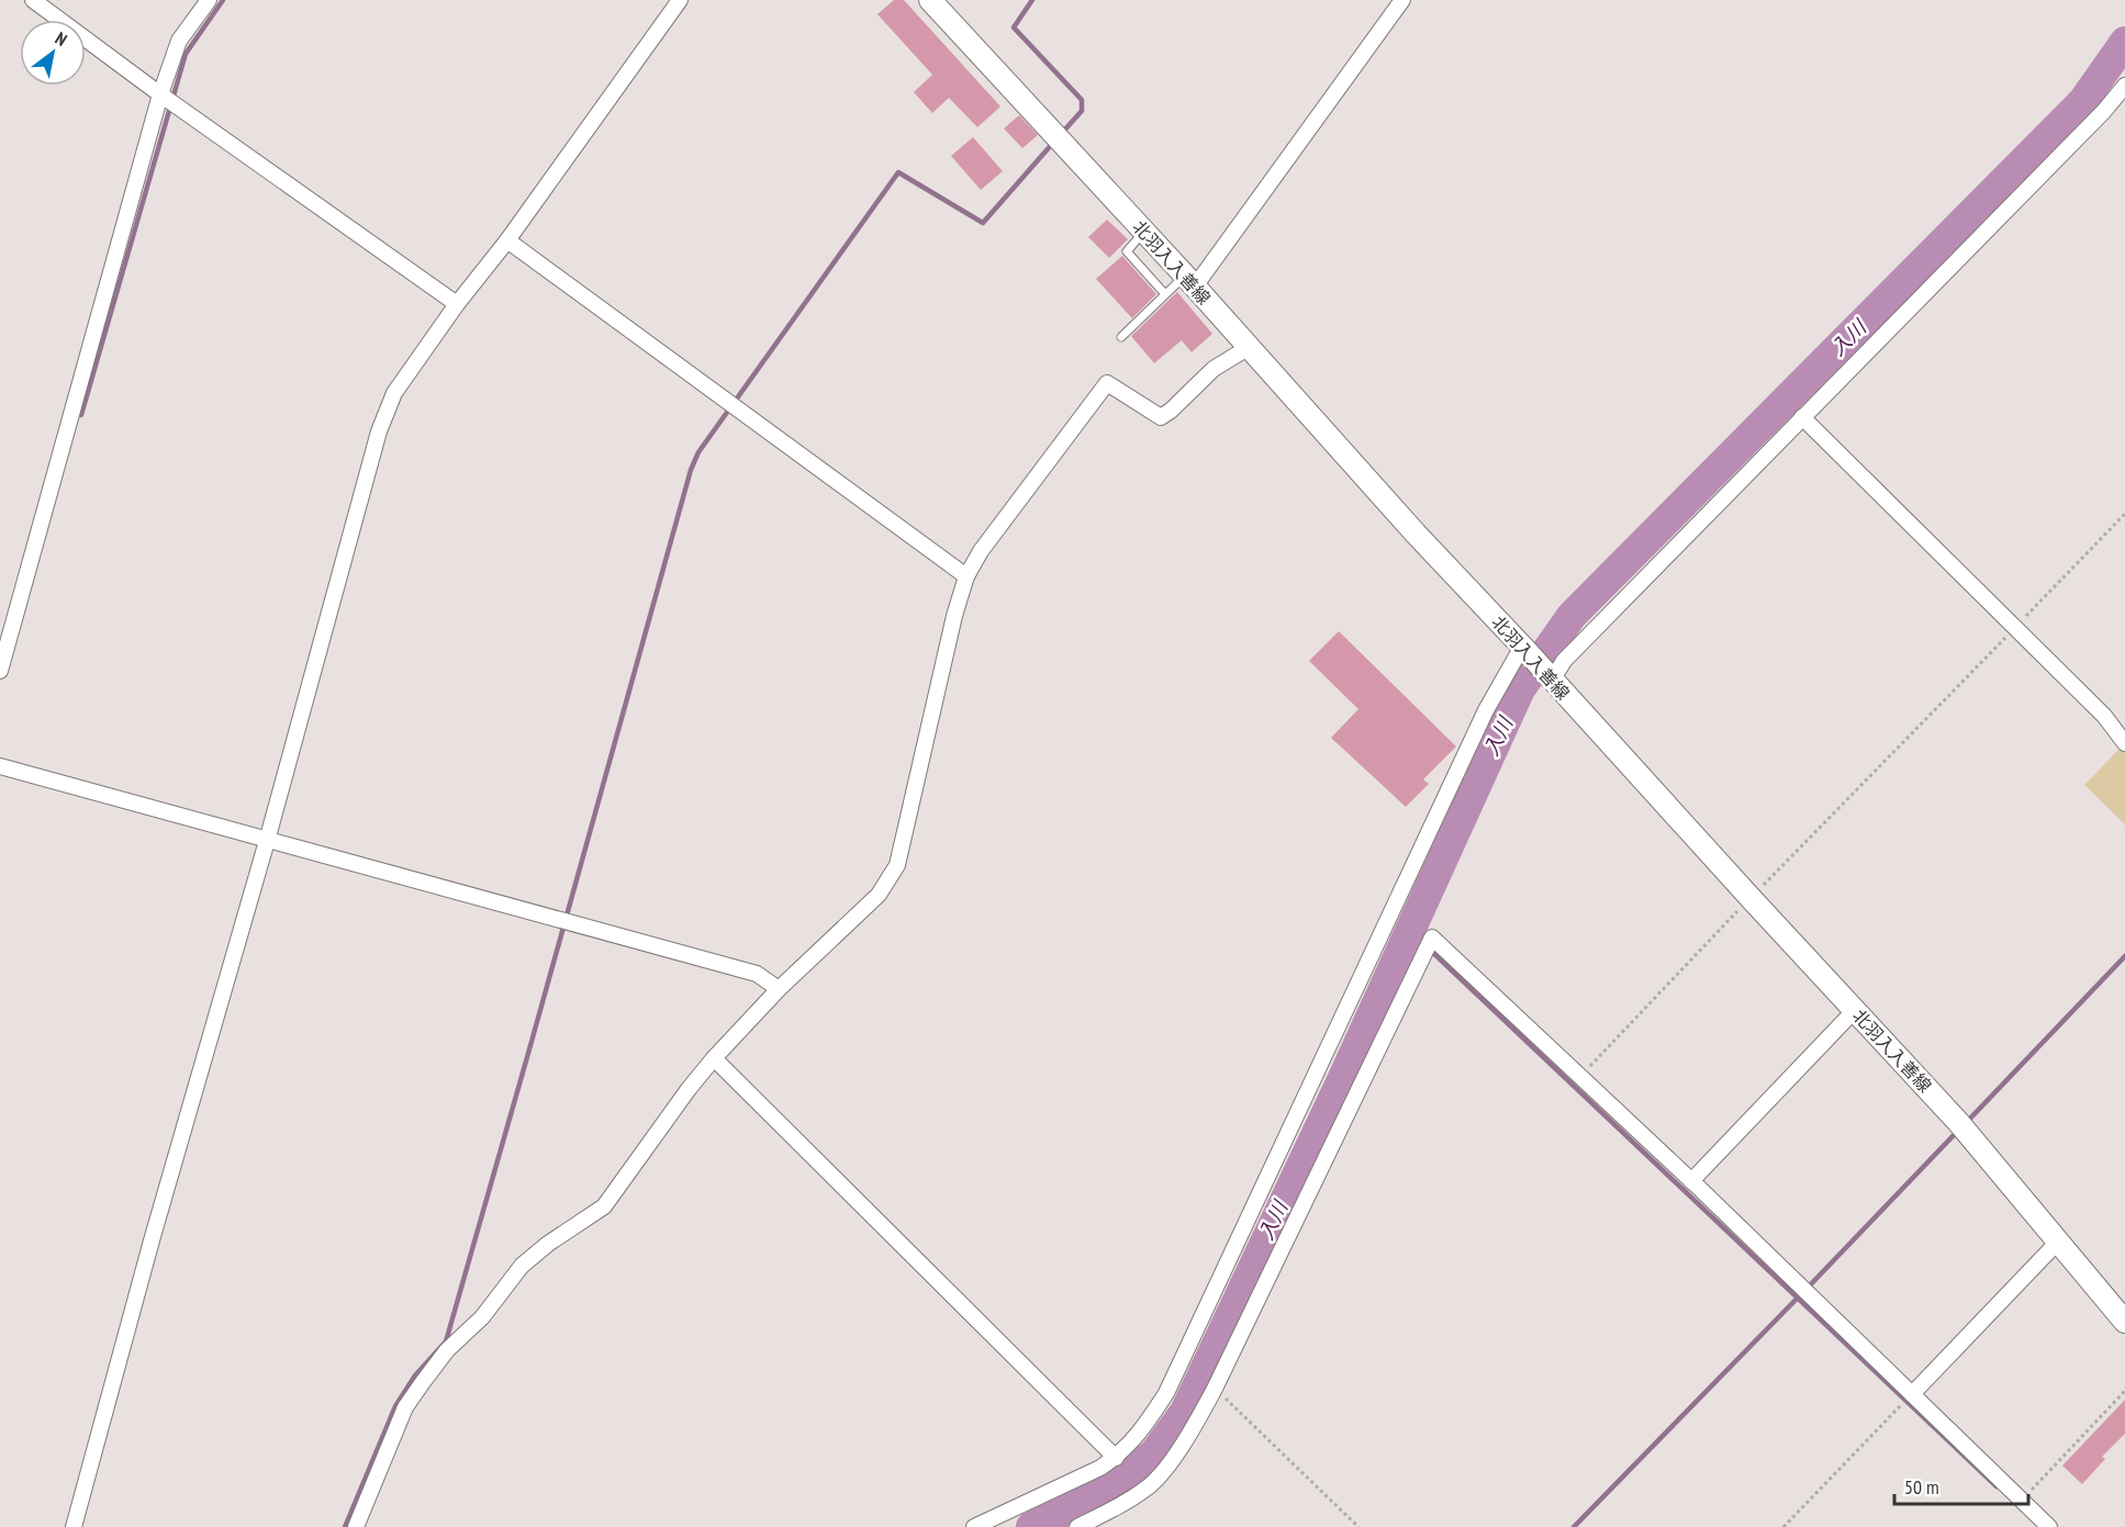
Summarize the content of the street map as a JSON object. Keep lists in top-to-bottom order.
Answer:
{
  "streets": {
    "main road": ["北羽入入善線"]
  },
  "water": ["入川"],
  "scale_bar": "50 m",
  "north": "top right"
}
